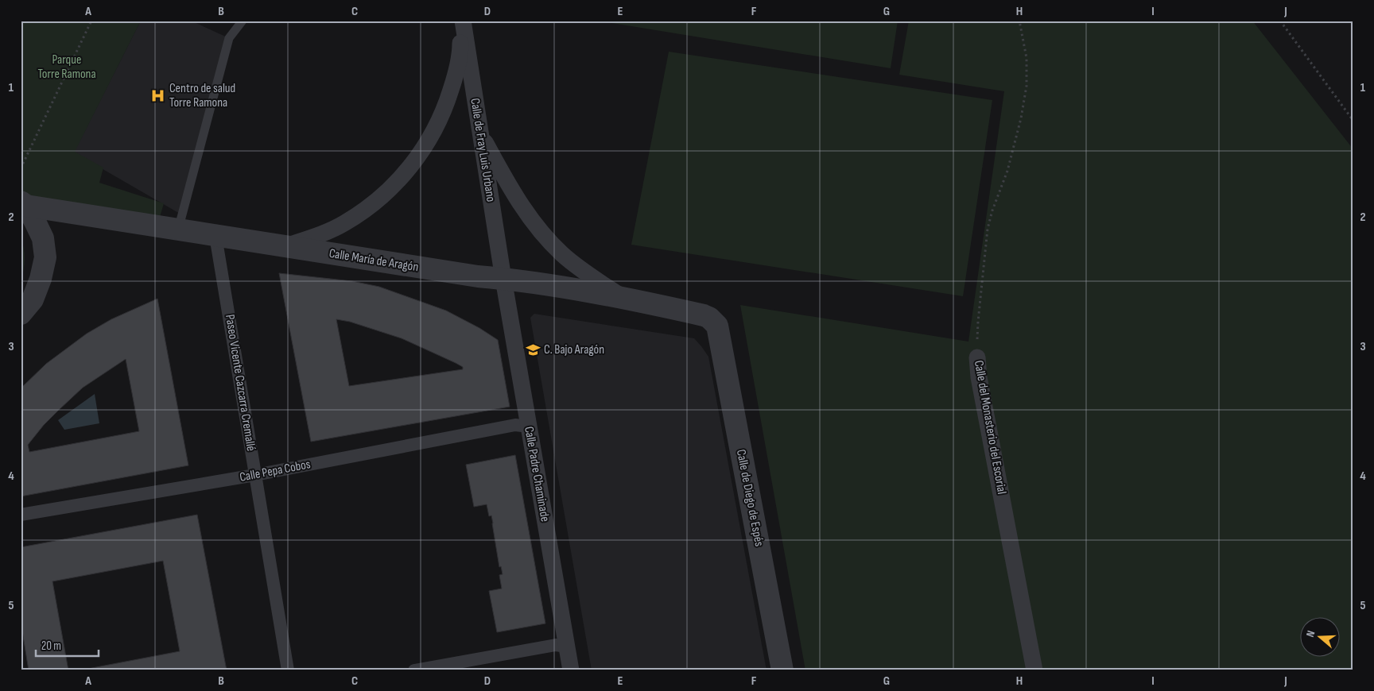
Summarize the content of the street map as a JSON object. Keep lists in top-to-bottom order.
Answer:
{
  "streets": {
    "street": [
      "Calle de Fray Luis Urbano",
      "Calle María de Aragón",
      "Paseo Vicente Cazcarra Cremallé",
      "Calle del Monasterio del Escorial",
      "Calle Pepa Cobos",
      "Calle Padre Chaminade",
      "Calle de Diego de Espés"
    ]
  },
  "crossings": [
    ["Calle de Fray Luis Urbano", "Calle María de Aragón"],
    ["Calle de Fray Luis Urbano", "Calle Padre Chaminade"],
    ["Calle María de Aragón", "Paseo Vicente Cazcarra Cremallé"],
    ["Calle María de Aragón", "Calle Padre Chaminade"],
    ["Calle María de Aragón", "Calle de Diego de Espés"],
    ["Paseo Vicente Cazcarra Cremallé", "Calle Pepa Cobos"],
    ["Calle Pepa Cobos", "Calle Padre Chaminade"]
  ],
  "parks": ["Parque Torre Ramona"],
  "places": {
    "hospital": ["Centro de salud Torre Ramona"],
    "school or university": ["C. Bajo Aragón"]
  },
  "scale_bar": "20 m",
  "north": "left",
  "grid": {
    "columns": [
      "A",
      "B",
      "C",
      "D",
      "E",
      "F",
      "G",
      "H",
      "I",
      "J"
    ],
    "rows": [
      "1",
      "2",
      "3",
      "4",
      "5"
    ]
  }
}
